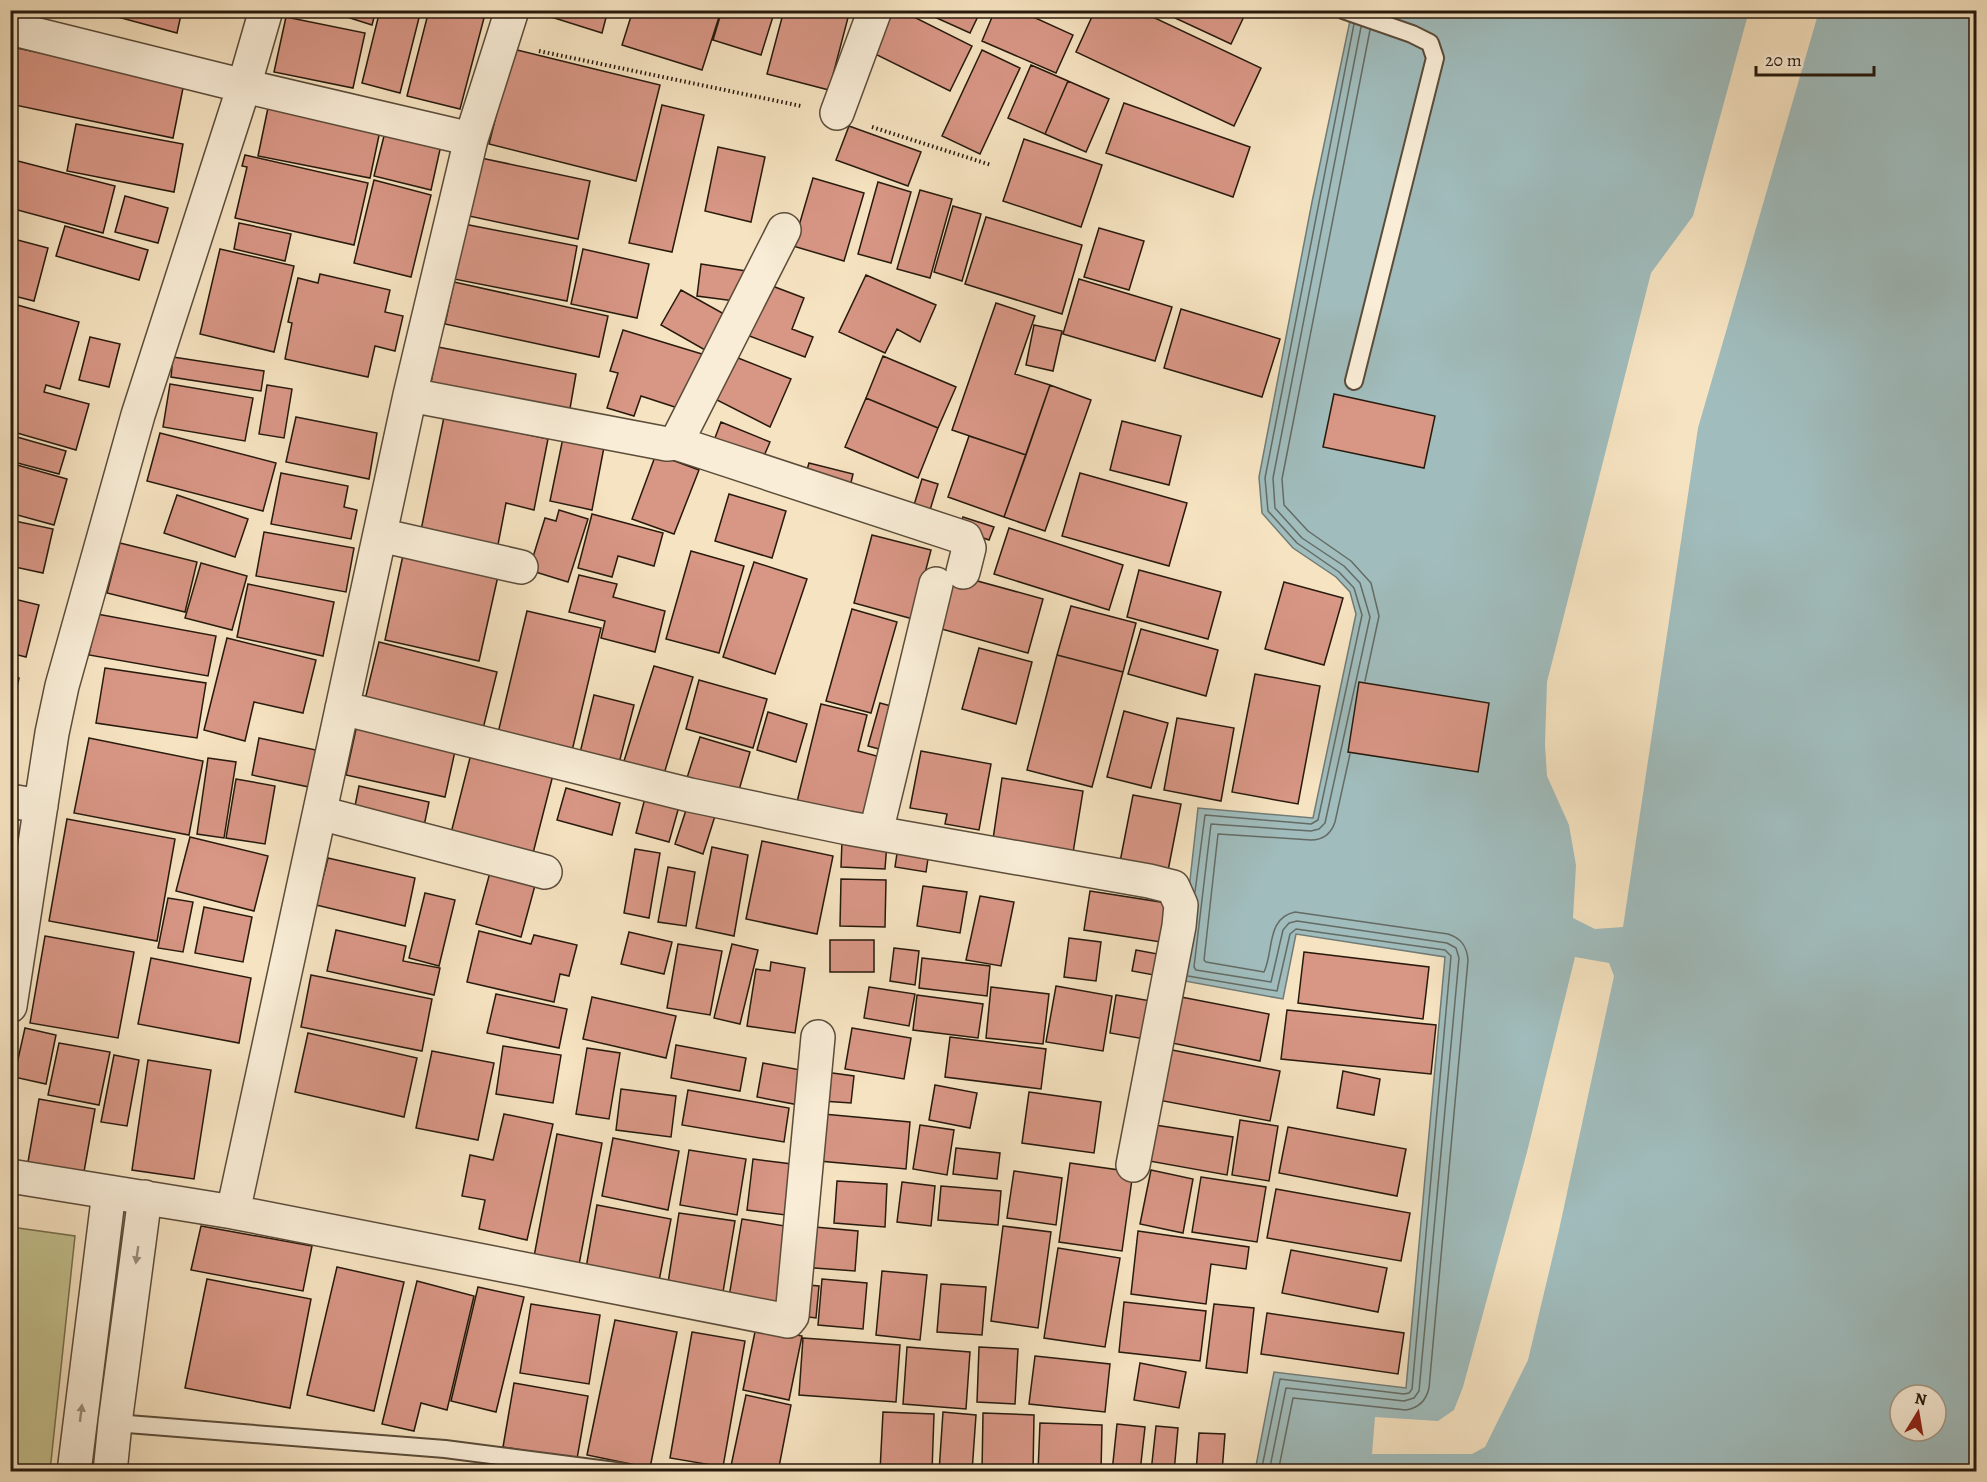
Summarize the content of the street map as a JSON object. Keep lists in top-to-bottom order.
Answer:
{
  "scale_bar": "20 m",
  "north": "top"
}
